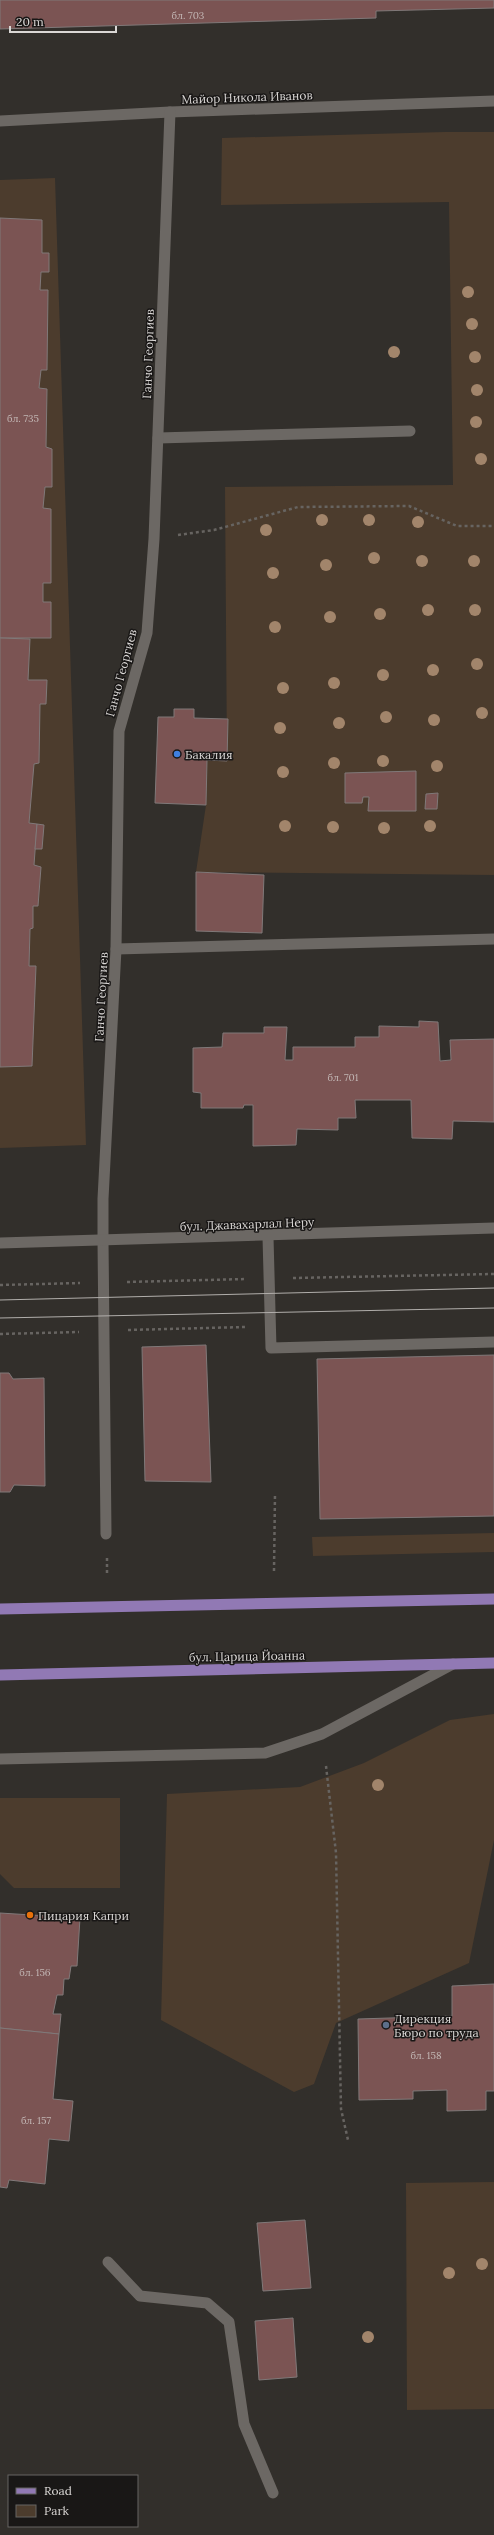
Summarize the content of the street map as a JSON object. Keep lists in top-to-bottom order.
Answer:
{
  "streets": {
    "main road": ["бул. Царица Йоанна"],
    "street": ["Майор Никола Иванов", "Ганчо Георгиев", "бул. Джавахарлал Неру"]
  },
  "crossings": [
    ["Майор Никола Иванов", "Ганчо Георгиев"],
    ["Ганчо Георгиев", "бул. Джавахарлал Неру"]
  ],
  "places": ["Бакалия", "Пицария Капри", "Дирекция Бюро по труда"],
  "house_numbers": [
    "бл. 703",
    "бл. 735",
    "бл. 701",
    "бл. 156",
    "бл. 158",
    "бл. 157"
  ],
  "legend": ["Road", "Park"],
  "scale_bar": "20 m"
}
